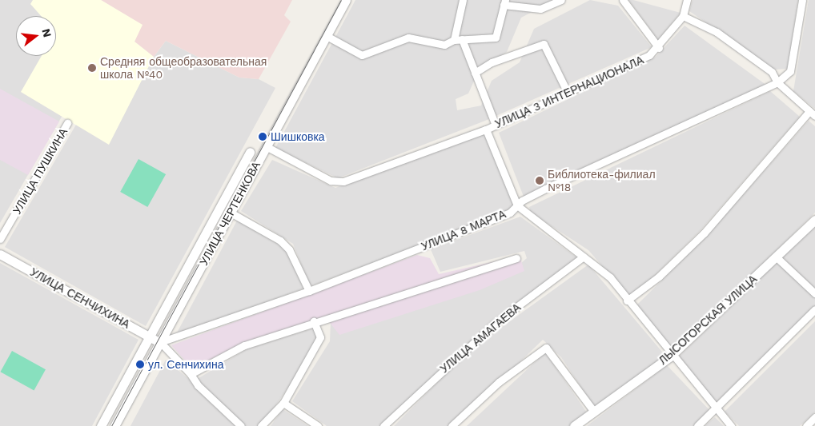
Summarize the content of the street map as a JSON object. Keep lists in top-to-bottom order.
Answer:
{
  "streets": {
    "street": [
      "УЛИЦА 3 ИНТЕРНАЦИОНАЛА",
      "УЛИЦА ПУШКИНА",
      "УЛИЦА ЧЕРТЕНКОВА",
      "УЛИЦА 8 МАРТА",
      "УЛИЦА СЕНЧИХИНА",
      "ЛЫСОГОРСКАЯ УЛИЦА",
      "УЛИЦА АМАГАЕВА"
    ]
  },
  "crossings": [
    ["УЛИЦА 3 ИНТЕРНАЦИОНАЛА", "УЛИЦА ЧЕРТЕНКОВА"],
    ["УЛИЦА 3 ИНТЕРНАЦИОНАЛА", "УЛИЦА 8 МАРТА"],
    ["УЛИЦА ЧЕРТЕНКОВА", "УЛИЦА 8 МАРТА"],
    ["УЛИЦА ЧЕРТЕНКОВА", "УЛИЦА СЕНЧИХИНА"],
    ["УЛИЦА 8 МАРТА", "УЛИЦА СЕНЧИХИНА"]
  ],
  "places": [
    "Средняя общеобразовательная школа №40",
    "Шишковка",
    "Библиотека-филиал №18",
    "ул. Сенчихина"
  ],
  "north": "right"
}
